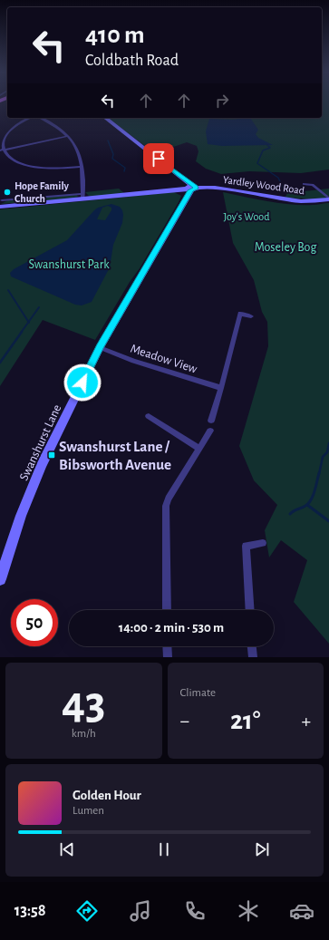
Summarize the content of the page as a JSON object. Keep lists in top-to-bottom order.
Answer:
{
  "streets": {
    "main road": ["Yardley Wood Road", "Swanshurst Lane"],
    "street": ["Meadow View"]
  },
  "crossings": [
    ["Yardley Wood Road", "Swanshurst Lane"],
    ["Meadow View", "Swanshurst Lane"]
  ],
  "parks": ["Joy's Wood", "Moseley Bog", "Swanshurst Park"],
  "places": {
    "other": ["Hope Family Church"],
    "transit": ["Swanshurst Lane / Bibsworth Avenue"]
  },
  "page": {
    "turn": ["410 m", "Coldbath Road"],
    "limit": "50",
    "trip": "14:00 · 2 min · 530 m",
    "tile": [
      ["43", "km/h"],
      "Climate"
    ],
    "heat": ["−", "21°", "+"],
    "song": ["Golden Hour", "Lumen"],
    "tabs": "13:58"
  }
}
